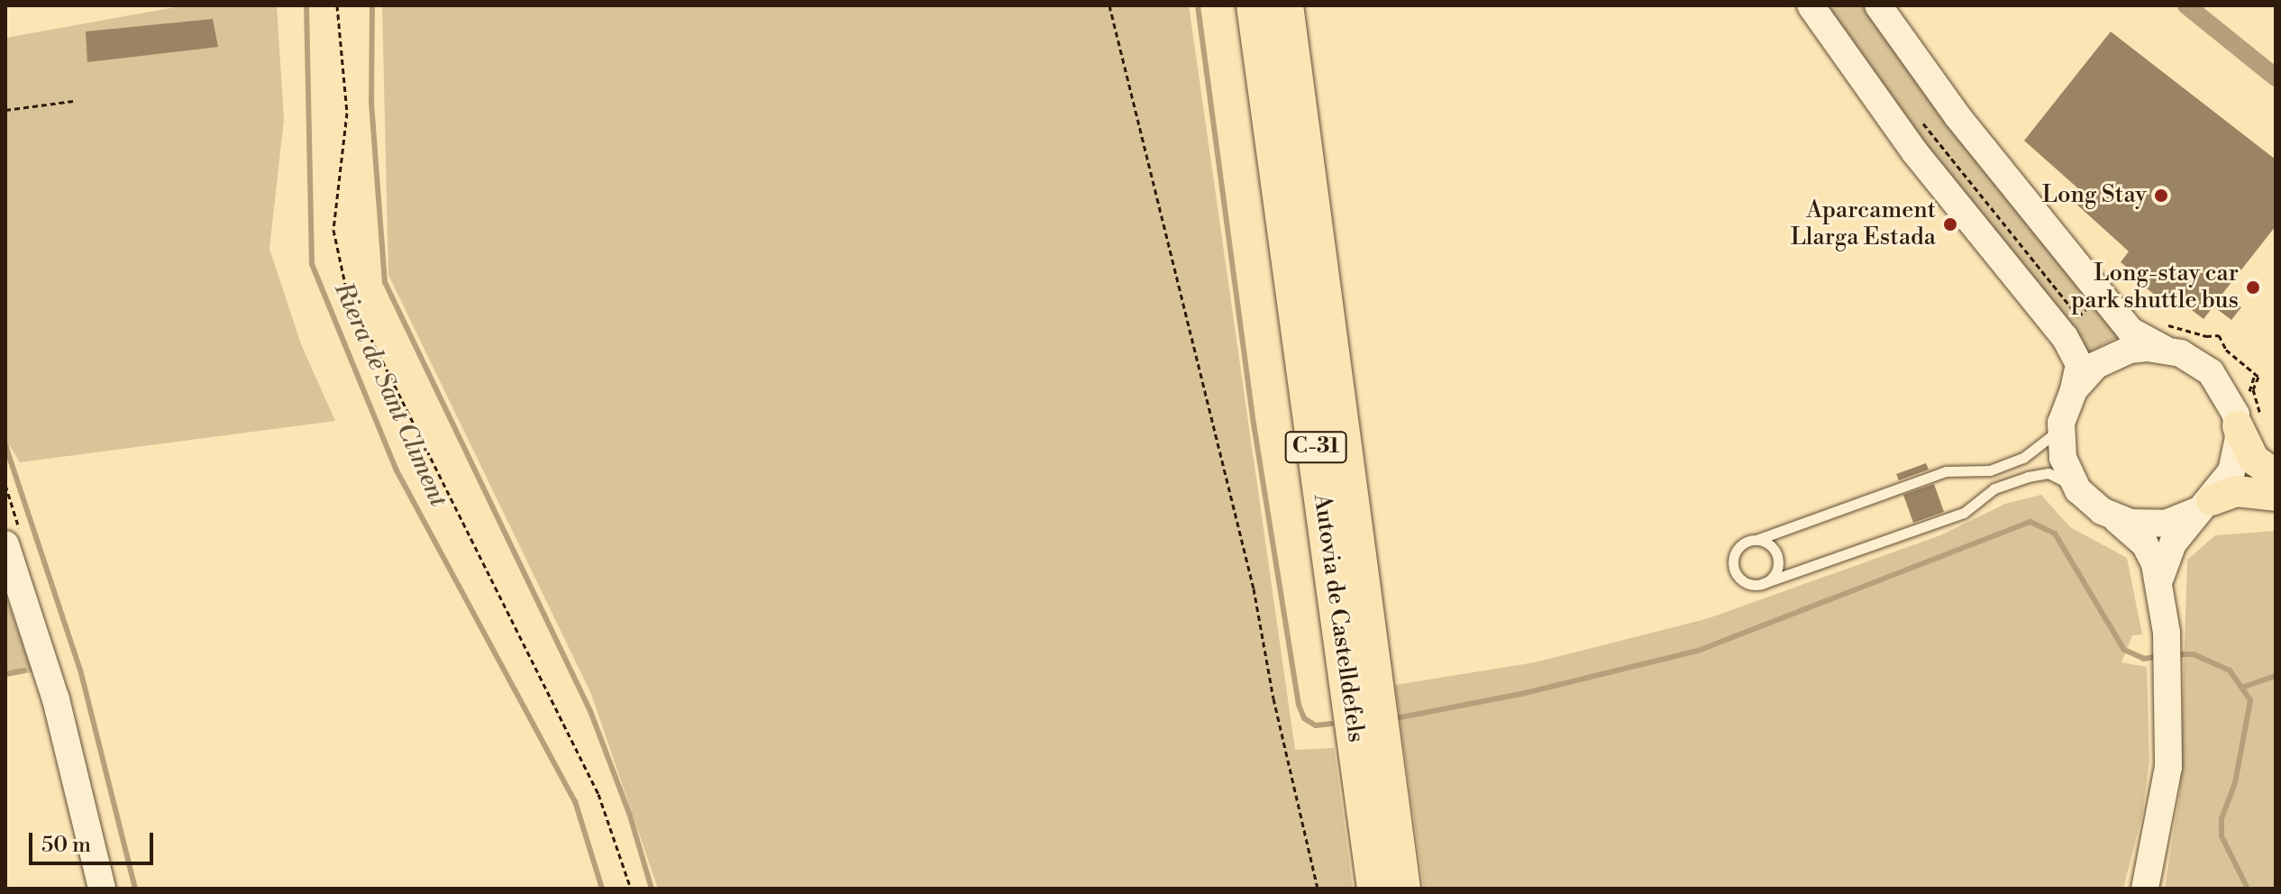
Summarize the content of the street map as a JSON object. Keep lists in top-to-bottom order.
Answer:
{
  "streets": {
    "highway": ["C-31", "Autovia de Castelldefels"]
  },
  "water": ["Riera de Sant Climent"],
  "places": ["Long Stay", "Aparcament Llarga Estada", "Long-stay car park shuttle bus"],
  "scale_bar": "50 m"
}
